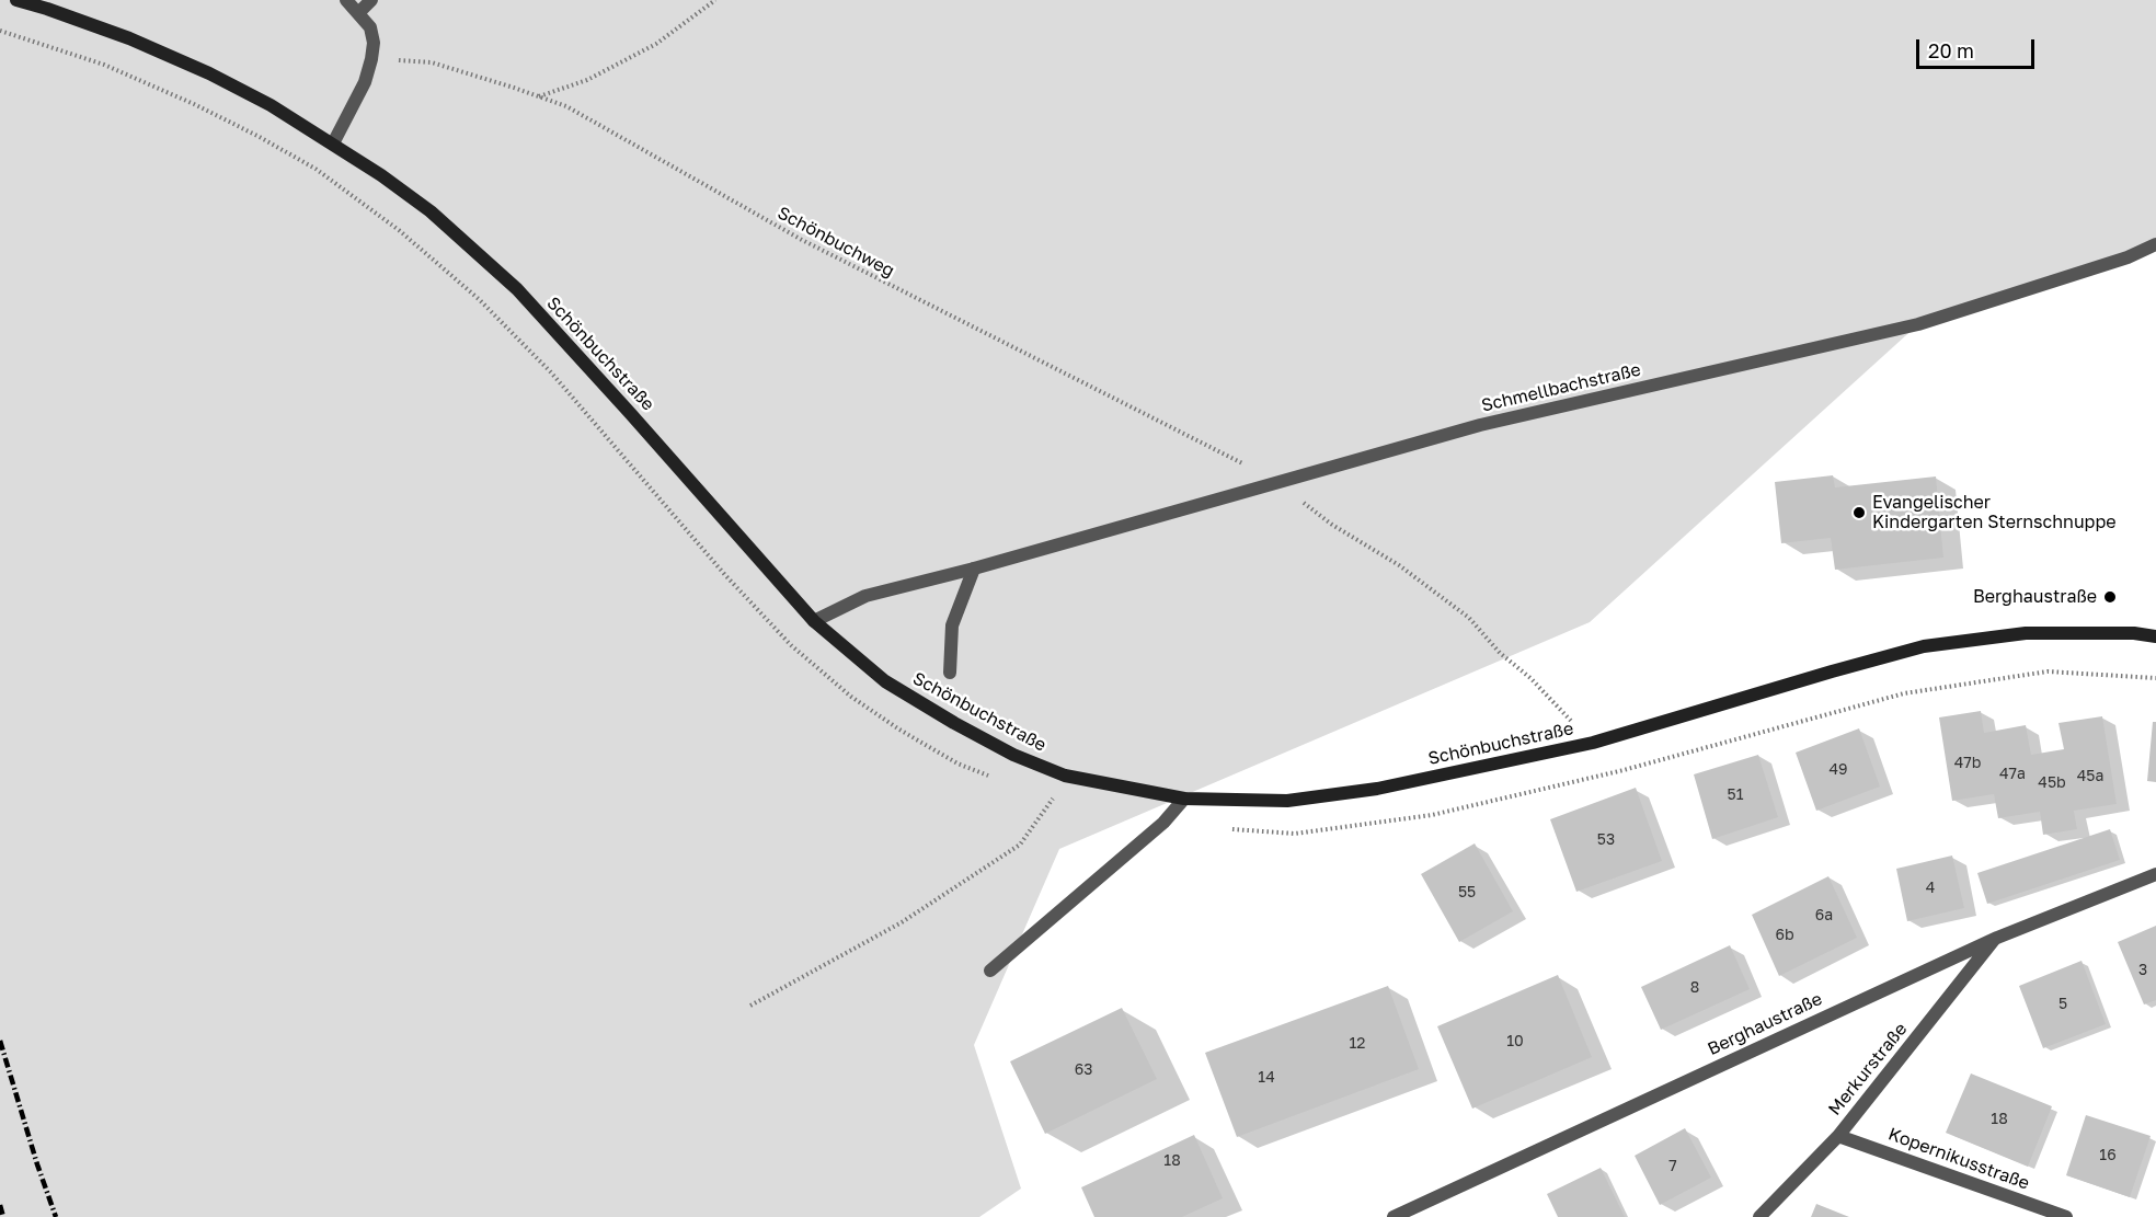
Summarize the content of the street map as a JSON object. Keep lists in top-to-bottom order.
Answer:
{
  "streets": {
    "main road": ["Schönbuchstraße"],
    "street": [
      "Schmellbachstraße",
      "Berghaustraße",
      "Merkurstraße",
      "Kopernikusstraße"
    ],
    "path": ["Schönbuchweg"]
  },
  "crossings": [
    ["Schönbuchweg", "Schönbuchstraße"],
    ["Schönbuchweg", "Schmellbachstraße"],
    ["Schönbuchstraße", "Schmellbachstraße"],
    ["Berghaustraße", "Merkurstraße"],
    ["Merkurstraße", "Kopernikusstraße"]
  ],
  "places": ["Evangelischer Kindergarten Sternschnuppe", "Berghaustraße"],
  "house_numbers": [
    "47b",
    "49",
    "47a",
    "45a",
    "45b",
    "51",
    "53",
    "4",
    "55",
    "6a",
    "6b",
    "3",
    "8",
    "5",
    "10",
    "12",
    "63",
    "14",
    "18",
    "16",
    "18",
    "7"
  ],
  "scale_bar": "20 m"
}
